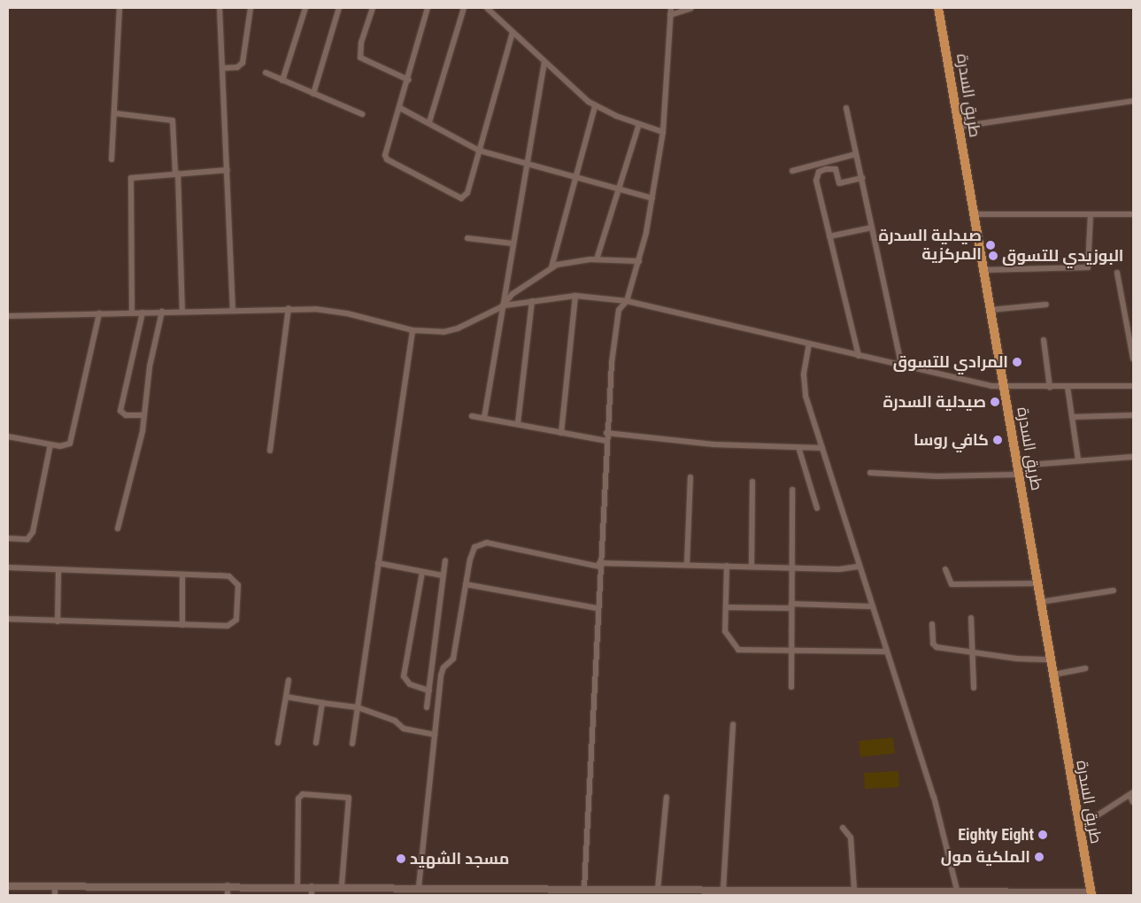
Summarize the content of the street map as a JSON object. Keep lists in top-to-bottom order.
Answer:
{
  "streets": {
    "main road": ["طريق السدرة"]
  },
  "places": [
    "صيدلية السدرة المركزية",
    "البوزيدي للتسوق",
    "المرادي للتسوق",
    "صيدلية السدرة",
    "كافي روسا",
    "Eighty Eight",
    "الملكية مول",
    "مسجد الشهيد"
  ]
}
